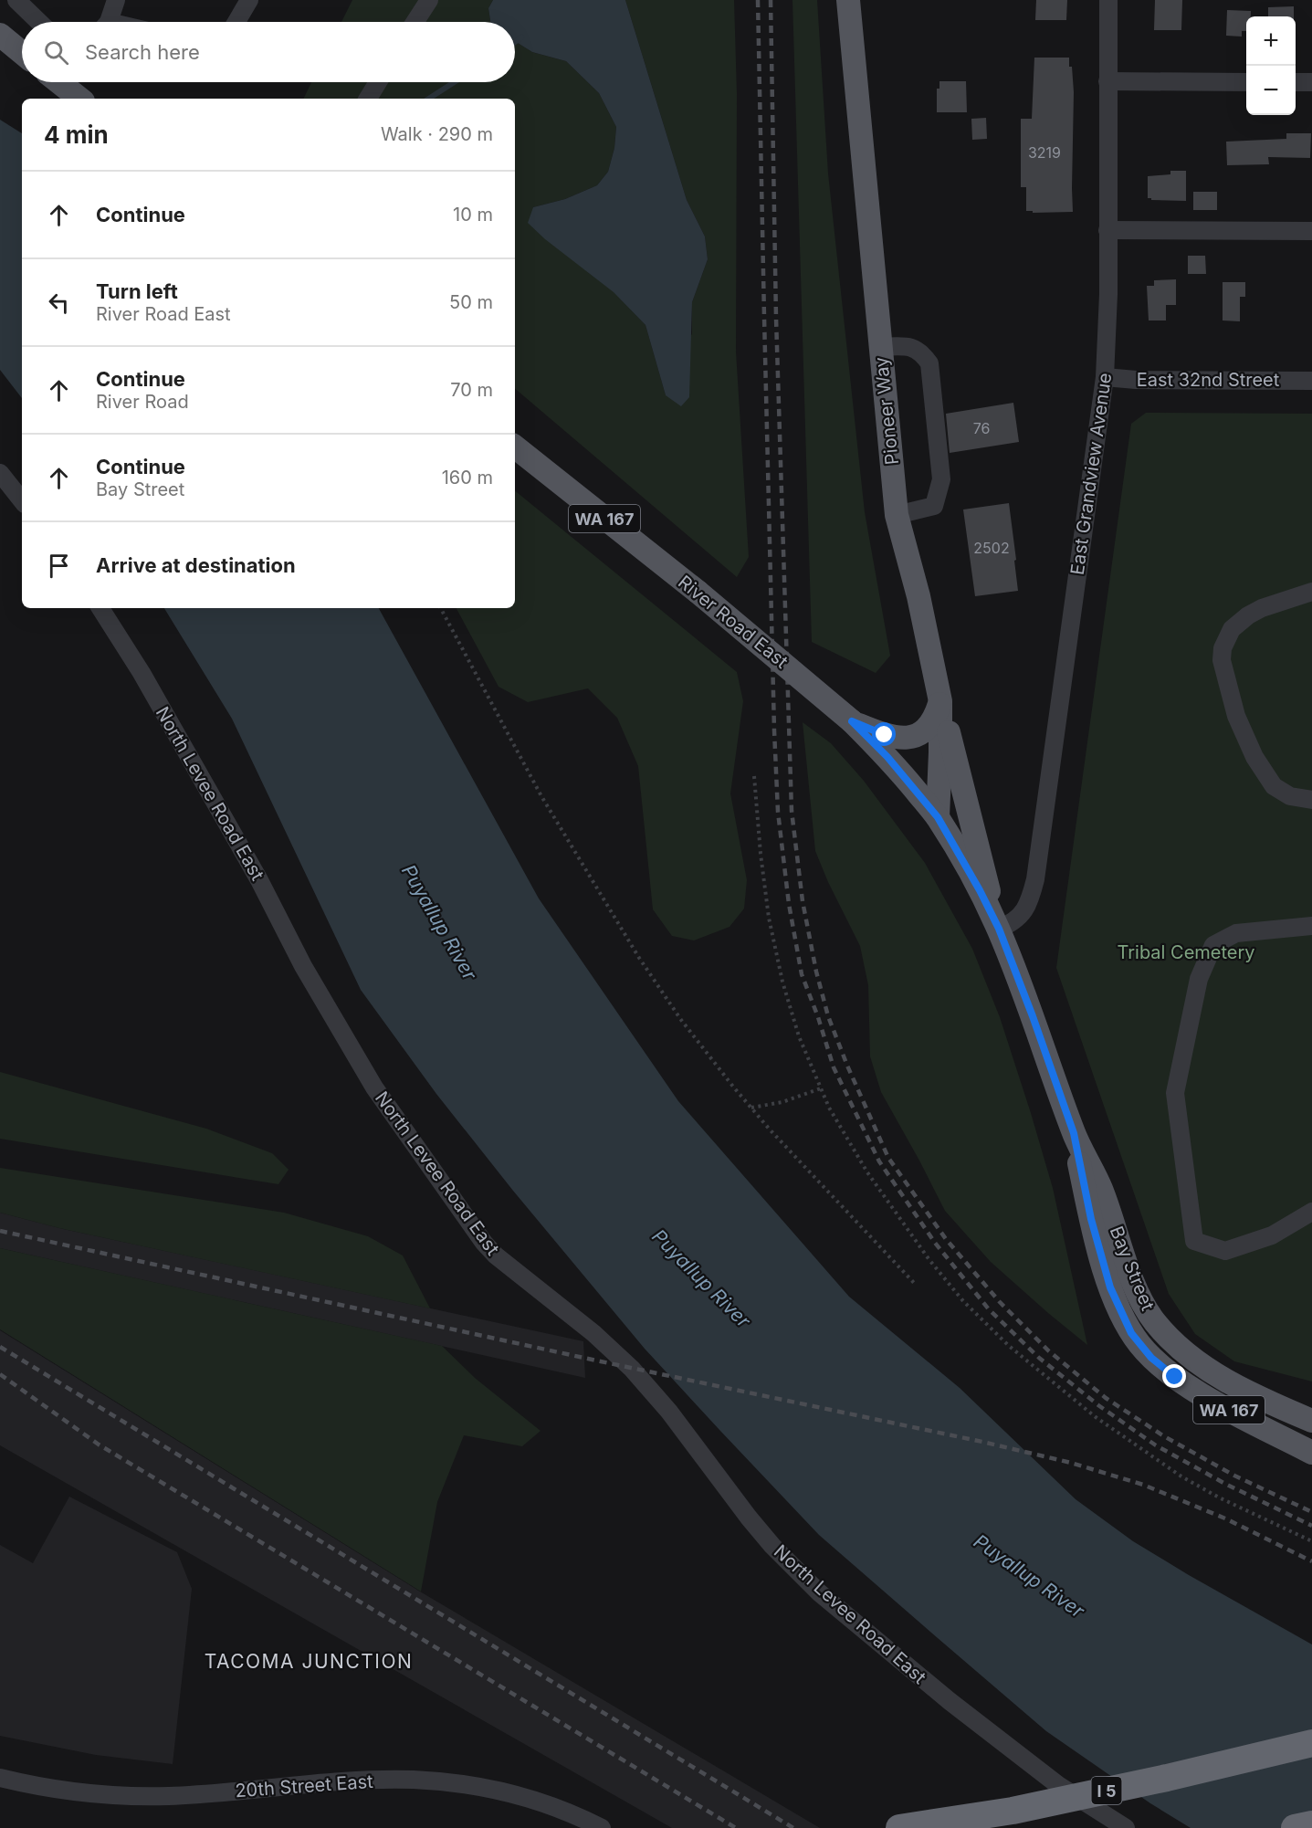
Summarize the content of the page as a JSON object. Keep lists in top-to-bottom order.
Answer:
{
  "streets": {
    "highway": ["I 5"],
    "main road": [
      "Pioneer Way",
      "WA 167",
      "River Road East",
      "Bay Street"
    ],
    "street": [
      "East 32nd Street",
      "East Grandview Avenue",
      "North Levee Road East",
      "20th Street East"
    ]
  },
  "crossings": [
    ["East 32nd Street", "East Grandview Avenue"],
    ["Pioneer Way", "WA 167"],
    ["Pioneer Way", "River Road East"],
    ["East Grandview Avenue", "WA 167"],
    ["East Grandview Avenue", "Bay Street"],
    ["WA 167", "River Road East"],
    ["WA 167", "Bay Street"]
  ],
  "districts": ["TACOMA JUNCTION"],
  "water": ["Puyallup River"],
  "parks": ["Tribal Cemetery"],
  "house_numbers": ["3219", "76", "2502"],
  "page": {
    "map_buttons": ["+", "−"],
    "search": "Search here",
    "heading": ["4 min", "Walk · 290 m"],
    "list": [
      ["Continue", "10 m"],
      ["Turn left", "River Road East", "50 m"],
      ["Continue", "River Road", "70 m"],
      ["Continue", "Bay Street", "160 m"],
      "Arrive at destination"
    ]
  }
}
